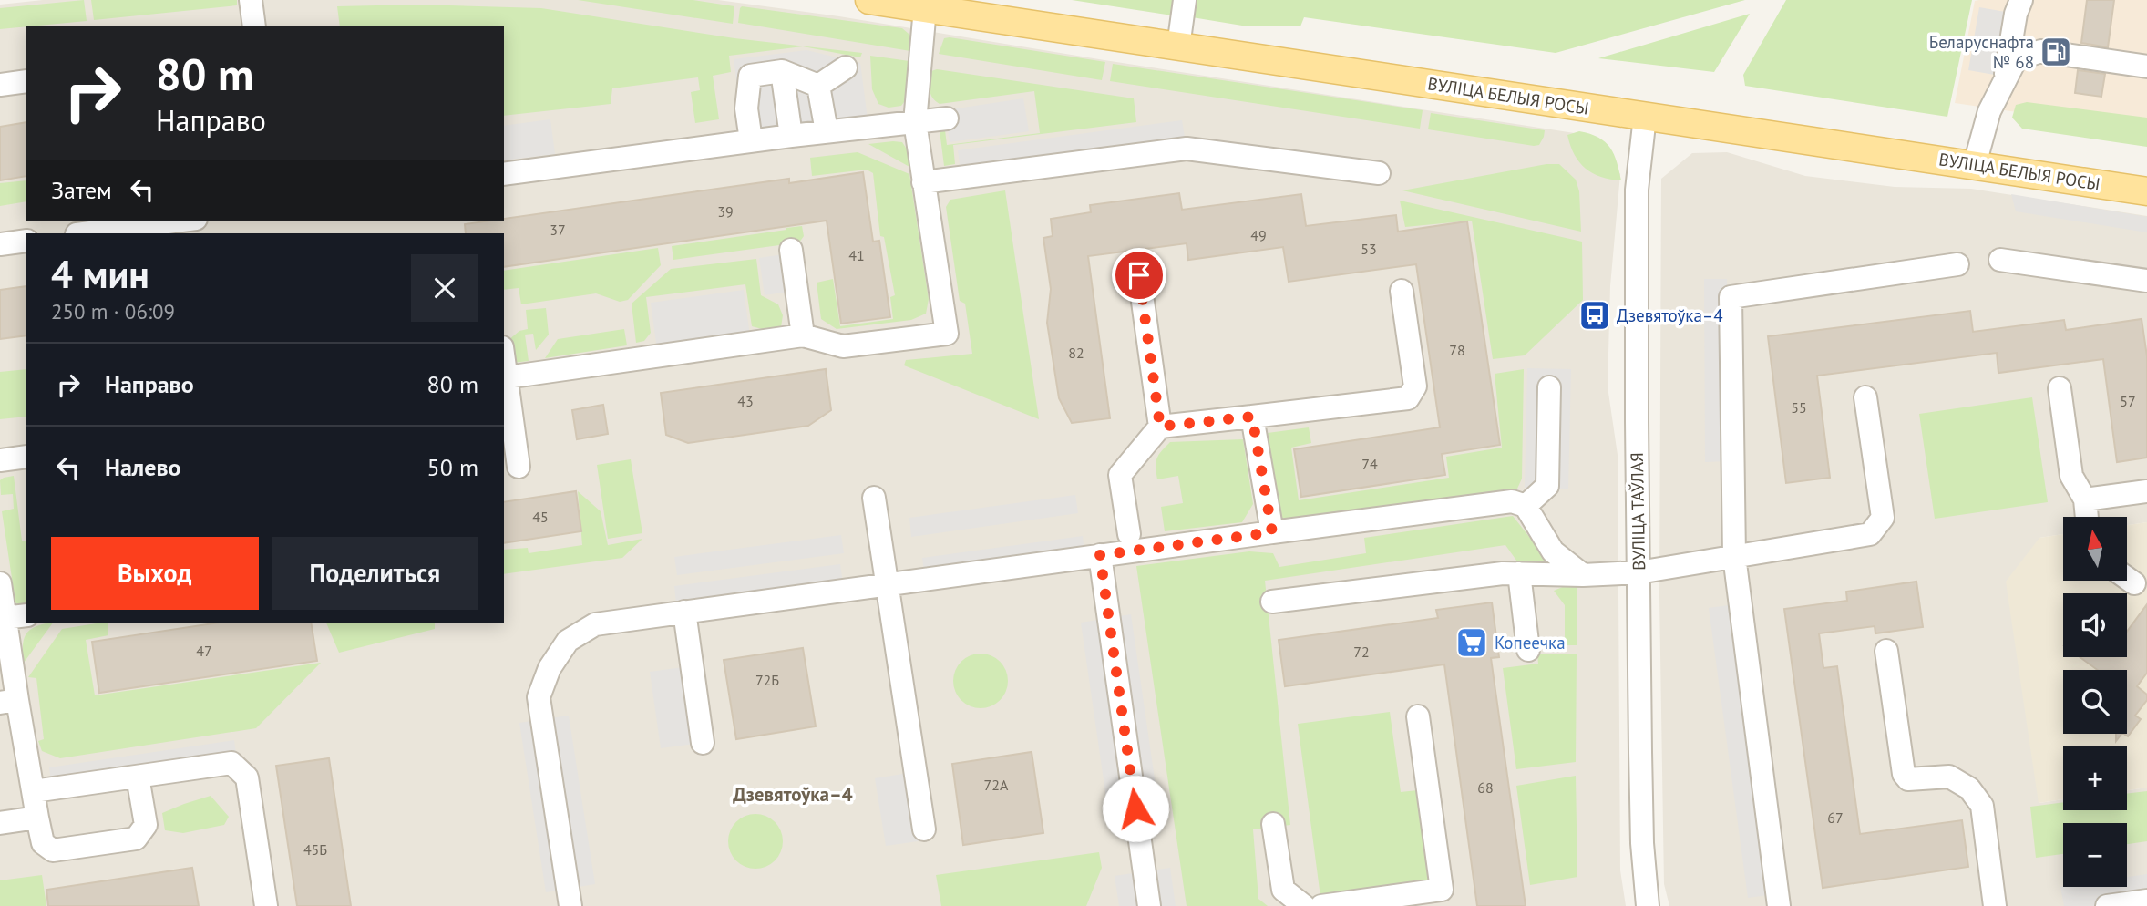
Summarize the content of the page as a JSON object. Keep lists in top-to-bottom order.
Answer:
{
  "streets": {
    "main road": ["ВУЛІЦА БЕЛЫЯ РОСЫ"],
    "street": ["ВУЛІЦА ТАЎЛАЯ"]
  },
  "crossings": [
    ["ВУЛІЦА БЕЛЫЯ РОСЫ", "ВУЛІЦА ТАЎЛАЯ"]
  ],
  "districts": ["Дзевятоўка–4"],
  "places": {
    "fuel station": ["Беларуснафта № 68"],
    "bus stop": ["Дзевятоўка–4"],
    "supermarket": ["Копеечка"]
  },
  "house_numbers": [
    "39",
    "37",
    "49",
    "53",
    "41",
    "78",
    "82",
    "43",
    "57",
    "55",
    "74",
    "45",
    "47",
    "72",
    "72Б",
    "72А",
    "68",
    "67",
    "45Б"
  ],
  "north": "top",
  "page": {
    "turn": ["80 m", "Направо"],
    "then": "Затем",
    "heading": ["4 мин", "250 m · 06:09"],
    "list": [
      {
        "name": "Направо",
        "value": "80 m"
      },
      {
        "name": "Налево",
        "value": "50 m"
      }
    ],
    "map_buttons": ["+", "−"],
    "buttons": ["Выход", "Поделиться"]
  }
}
